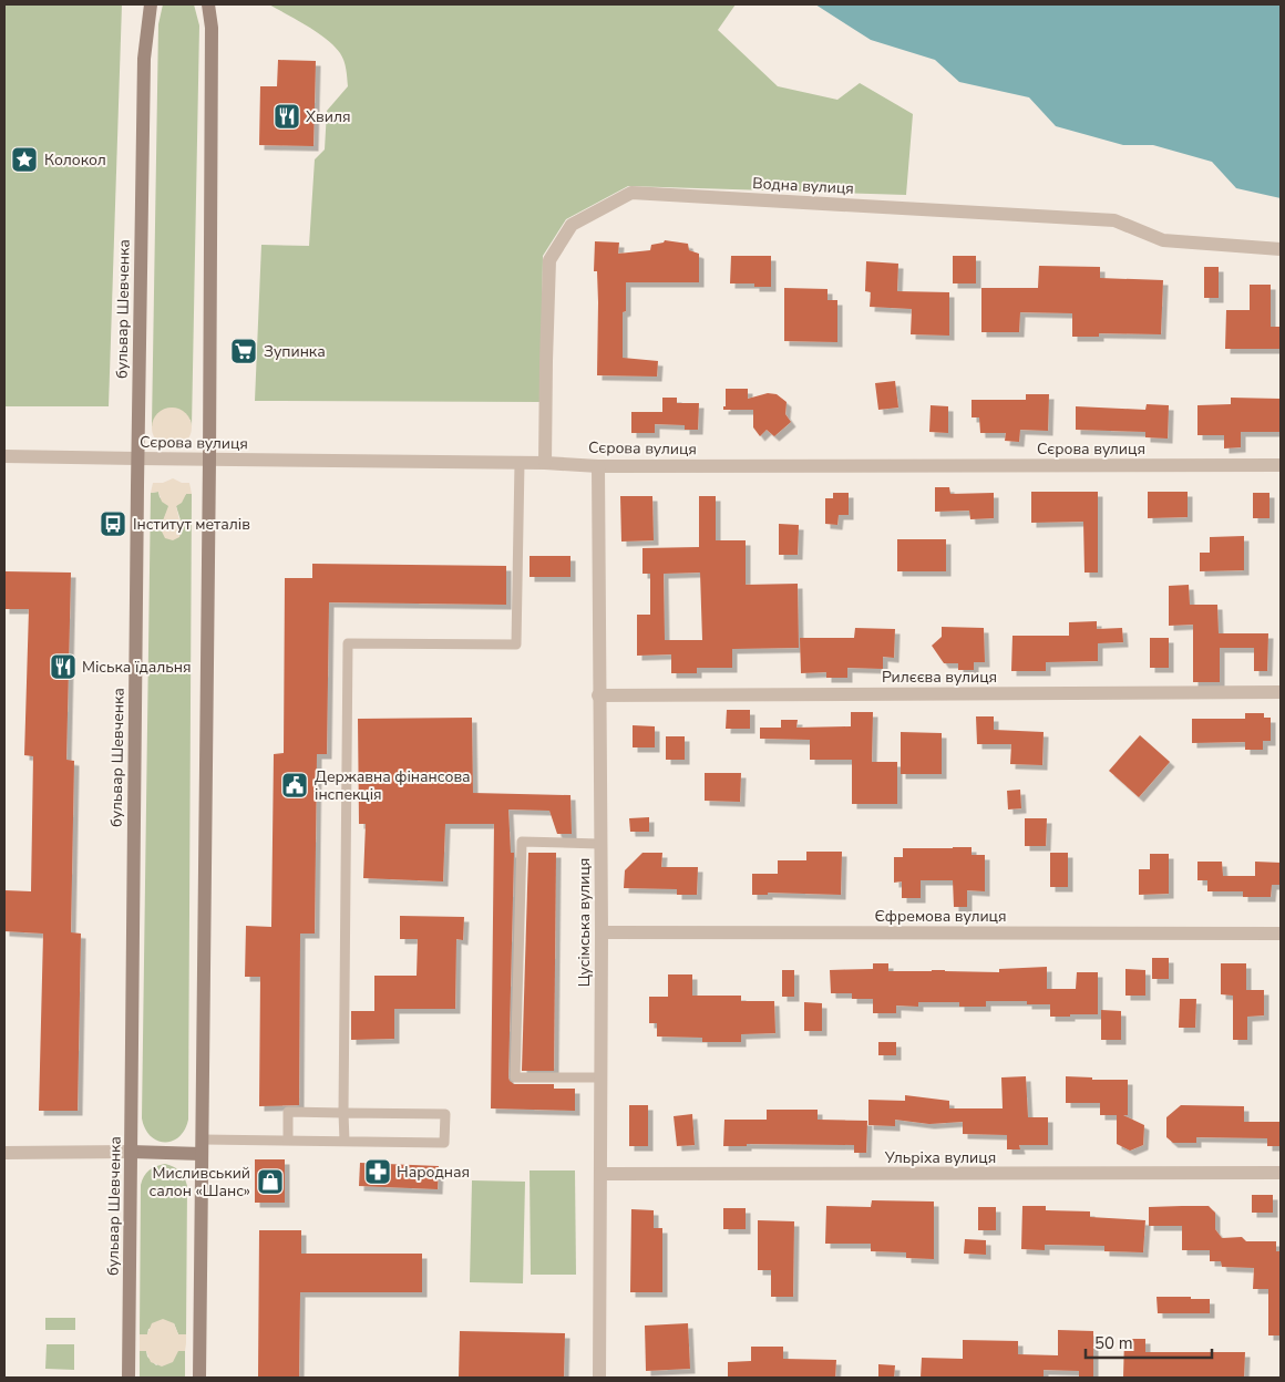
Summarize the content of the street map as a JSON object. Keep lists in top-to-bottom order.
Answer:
{
  "streets": {
    "main road": ["бульвар Шевченка"],
    "street": [
      "Водна вулиця",
      "Сєрова вулиця",
      "Рилєєва вулиця",
      "Єфремова вулиця",
      "Цусімська вулиця",
      "Ульріха вулиця"
    ]
  },
  "crossings": [
    ["Водна вулиця", "Сєрова вулиця"],
    ["бульвар Шевченка", "Сєрова вулиця"],
    ["Сєрова вулиця", "Цусімська вулиця"],
    ["Рилєєва вулиця", "Цусімська вулиця"],
    ["Єфремова вулиця", "Цусімська вулиця"],
    ["Цусімська вулиця", "Ульріха вулиця"]
  ],
  "places": {
    "restaurant": ["Хвиля", "Міська їдальня"],
    "place": ["Колокол"],
    "supermarket": ["Зупинка"],
    "bus stop": ["Інститут металів"],
    "public building": ["Державна фінансова інспекція"],
    "pharmacy": ["Народная"],
    "shop": ["Мисливський салон «Шанс»"]
  },
  "scale_bar": "50 m"
}
